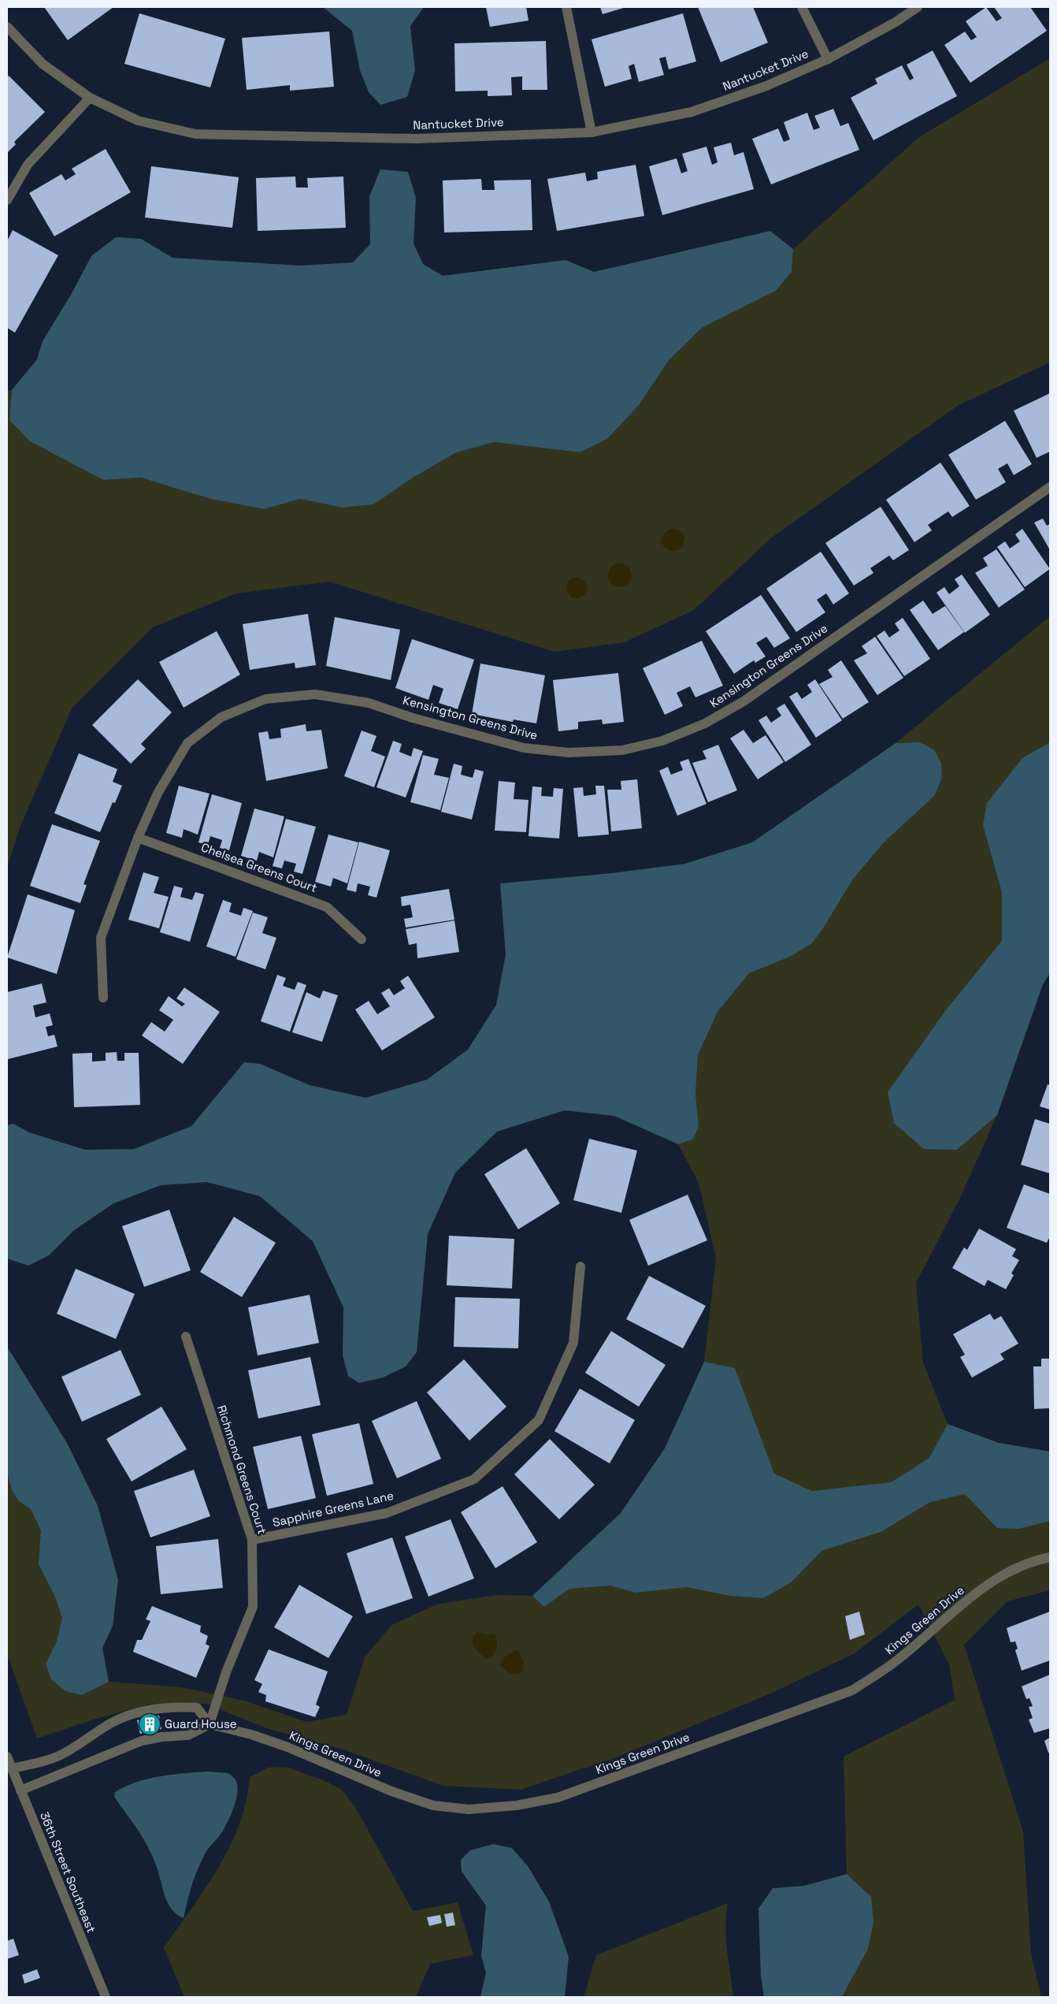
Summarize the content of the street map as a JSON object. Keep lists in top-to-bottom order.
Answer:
{
  "streets": {
    "street": [
      "Nantucket Drive",
      "Kensington Greens Drive",
      "Chelsea Greens Court",
      "Richmond Greens Court",
      "Sapphire Greens Lane",
      "Kings Green Drive",
      "36th Street Southeast"
    ]
  },
  "crossings": [
    ["Kensington Greens Drive", "Chelsea Greens Court"],
    ["Richmond Greens Court", "Sapphire Greens Lane"],
    ["Richmond Greens Court", "Kings Green Drive"]
  ],
  "places": {
    "building": ["Guard House"]
  }
}
